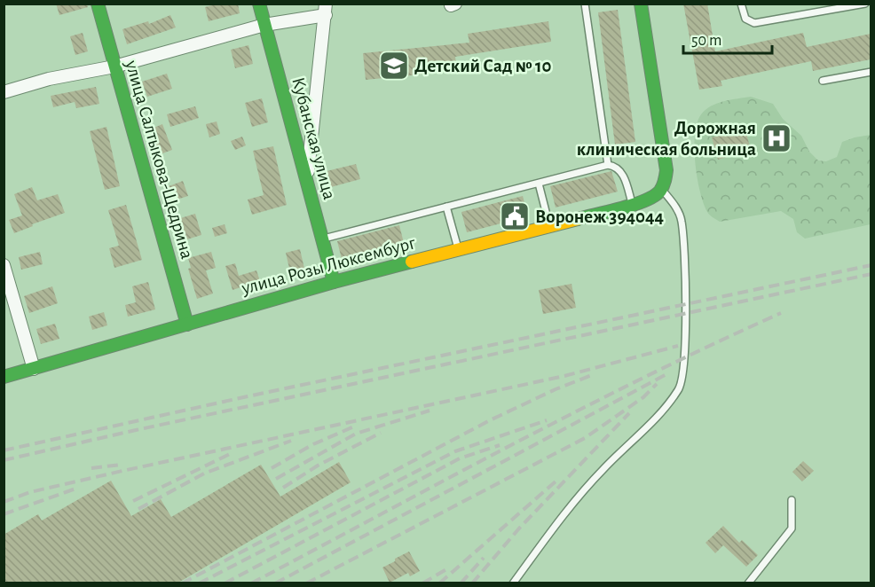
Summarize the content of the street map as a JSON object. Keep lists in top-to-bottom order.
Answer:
{
  "streets": {
    "street": ["Кубанская улица", "улица Салтыкова-Щедрина", "улица Розы Люксембург"]
  },
  "crossings": [
    ["Кубанская улица", "улица Розы Люксембург"],
    ["улица Салтыкова-Щедрина", "улица Розы Люксембург"]
  ],
  "places": {
    "school or university": ["Детский Сад № 10"],
    "hospital": ["Дорожная клиническая больница"],
    "public building": ["Воронеж 394044"]
  },
  "scale_bar": "50 m"
}
